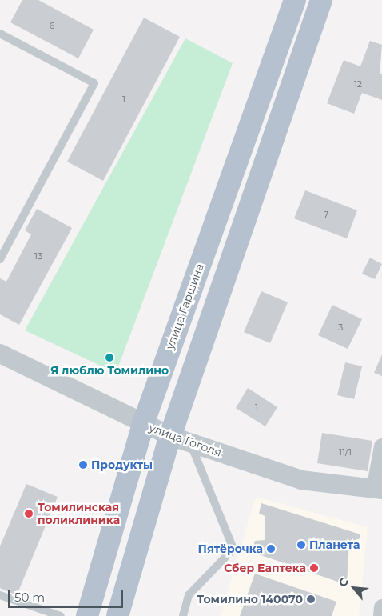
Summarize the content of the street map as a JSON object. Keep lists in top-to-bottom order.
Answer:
{
  "streets": {
    "main road": ["улица Гаршина"],
    "street": ["улица Гоголя"]
  },
  "crossings": [
    ["улица Гаршина", "улица Гоголя"]
  ],
  "places": [
    "Я люблю Томилино",
    "Продукты",
    "Томилинская поликлиника",
    "Планета",
    "Пятёрочка",
    "Сбер Еаптека",
    "Томилино 140070"
  ],
  "house_numbers": [
    "6",
    "12",
    "1",
    "7",
    "13",
    "3",
    "1",
    "11/1"
  ],
  "scale_bar": "50 m",
  "north": "top left"
}
